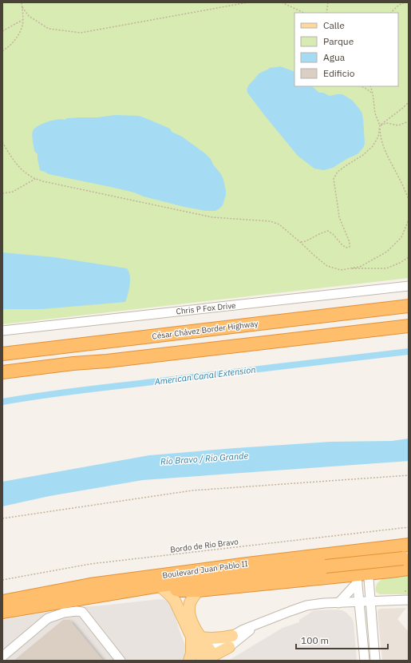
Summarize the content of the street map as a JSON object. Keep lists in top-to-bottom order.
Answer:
{
  "streets": {
    "highway": ["César Chávez Border Highway", "Boulevard Juan Pablo II"],
    "street": ["Chris P Fox Drive"],
    "path": ["Bordo de Rio Bravo"]
  },
  "water": ["American Canal Extension", "Río Bravo / Rio Grande"],
  "legend": [
    "Calle",
    "Parque",
    "Agua",
    "Edificio"
  ],
  "scale_bar": "100 m"
}
